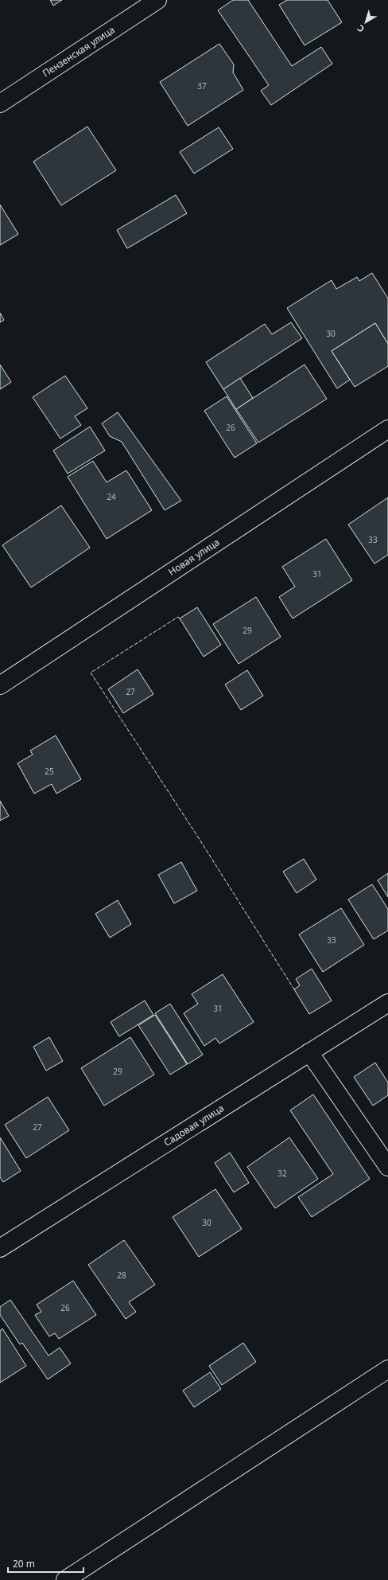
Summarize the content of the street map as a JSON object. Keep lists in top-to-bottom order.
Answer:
{
  "streets": {
    "street": ["Пензенская улица", "Новая улица", "Садовая улица"]
  },
  "house_numbers": [
    "37",
    "30",
    "26",
    "24",
    "33",
    "31",
    "29",
    "27",
    "25",
    "33",
    "31",
    "29",
    "27",
    "32",
    "30",
    "28",
    "26"
  ],
  "scale_bar": "20 m",
  "north": "bottom left"
}
